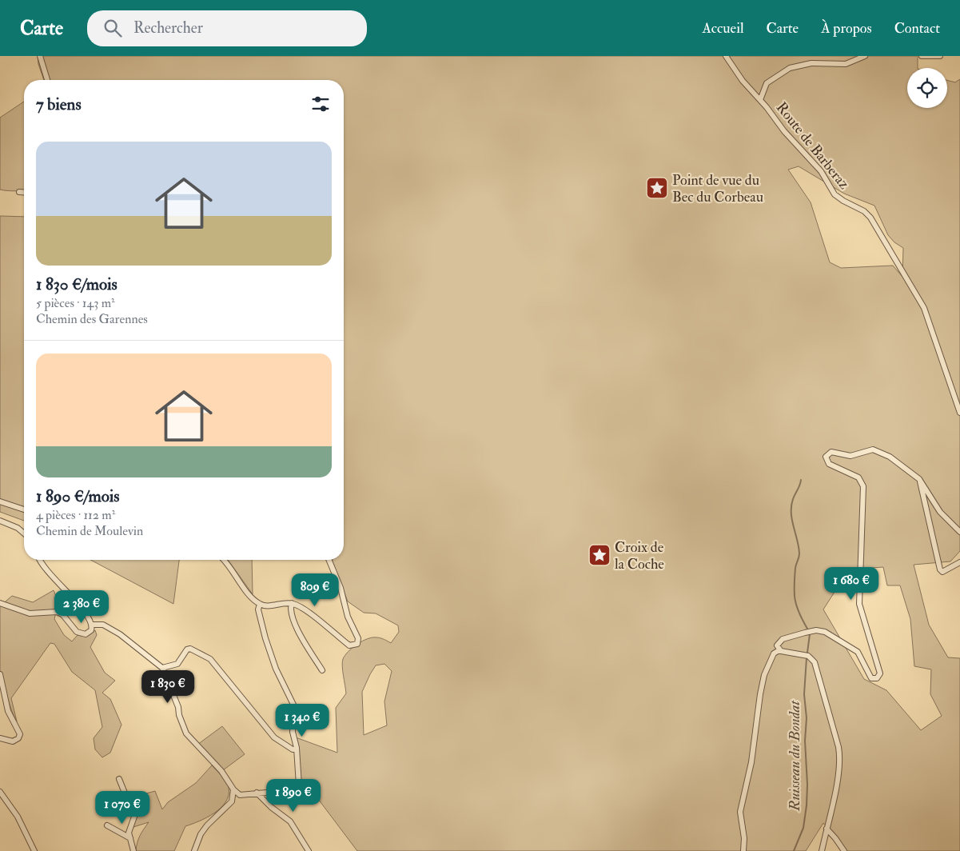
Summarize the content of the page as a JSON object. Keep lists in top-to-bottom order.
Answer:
{
  "streets": {
    "street": ["Route de Barberaz"]
  },
  "water": ["Ruisseau du Bondat"],
  "places": {
    "place": ["Point de vue du Bec du Corbeau", "Croix de la Coche"]
  },
  "page": {
    "header": "Carte",
    "search": "Rechercher",
    "nav": [
      "Accueil",
      "Carte",
      "À propos",
      "Contact"
    ],
    "heading": "7 biens",
    "list": [
      {
        "name": "1 830 €/mois",
        "note": "5 pièces · 143 m² · Chemin des Garennes"
      },
      {
        "name": "1 890 €/mois",
        "note": "4 pièces · 112 m² · Chemin de Moulevin"
      }
    ],
    "price": [
      "1 680 €",
      "809 €",
      "2 380 €",
      "1 830 €",
      "1 340 €",
      "1 890 €",
      "1 070 €"
    ]
  }
}
